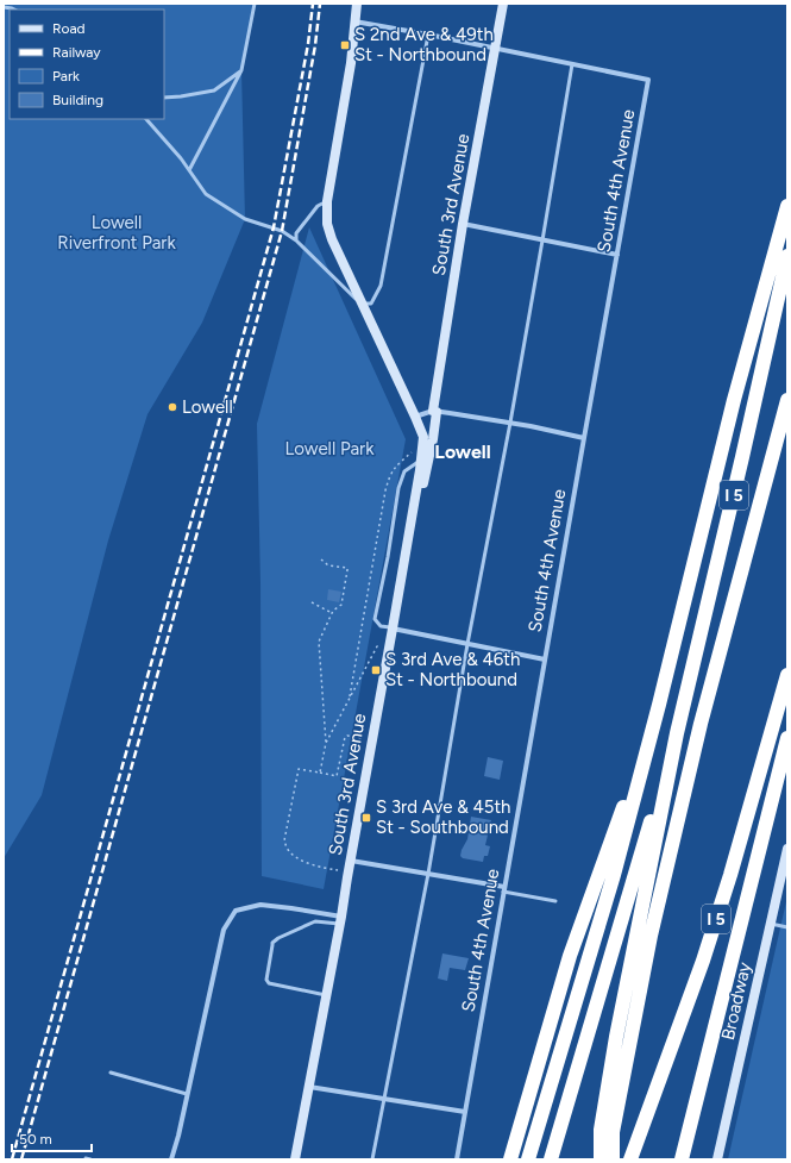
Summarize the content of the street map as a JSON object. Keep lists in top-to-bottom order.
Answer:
{
  "streets": {
    "highway": ["I 5"],
    "street": ["South 4th Avenue", "South 3rd Avenue", "Broadway"]
  },
  "districts": ["Lowell"],
  "parks": ["Lowell Riverfront Park", "Lowell Park"],
  "places": {
    "transit": ["S 2nd Ave & 49th St - Northbound", "S 3rd Ave & 46th St - Northbound", "S 3rd Ave & 45th St - Southbound"],
    "other": ["Lowell"]
  },
  "legend": [
    "Road",
    "Railway",
    "Park",
    "Building"
  ],
  "scale_bar": "50 m"
}
